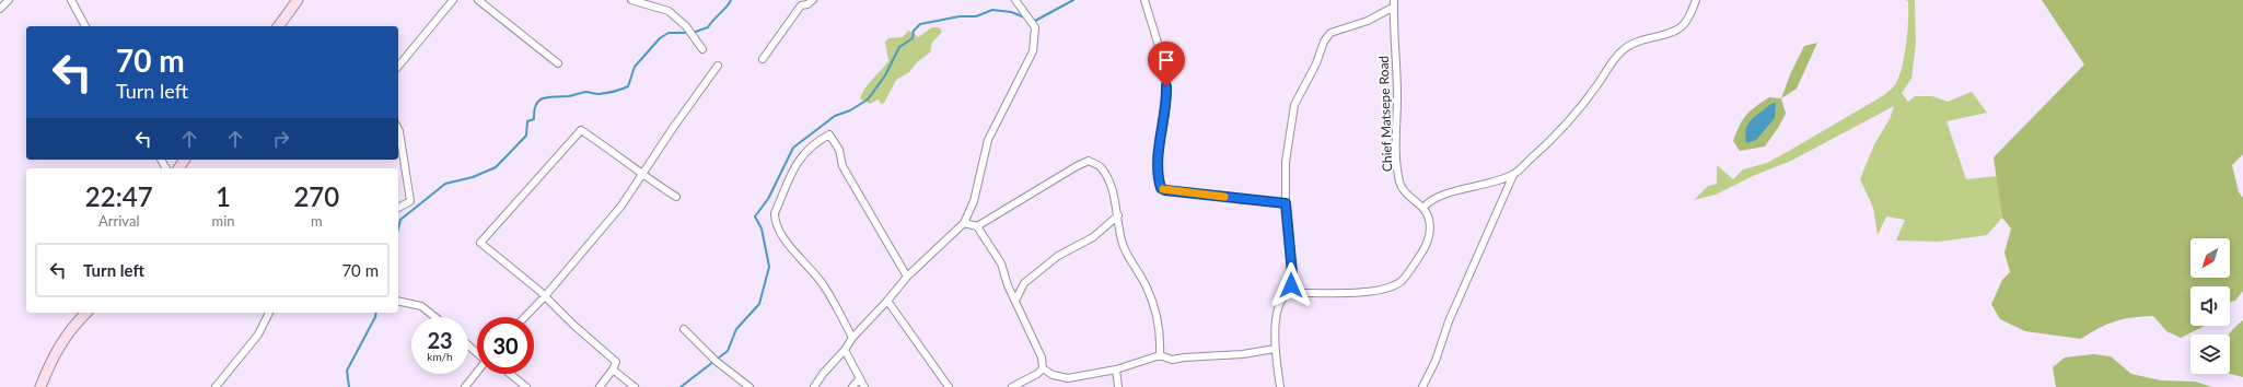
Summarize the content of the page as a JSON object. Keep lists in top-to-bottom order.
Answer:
{
  "streets": {
    "street": ["Chief Matsepe Road"]
  },
  "north": "bottom left",
  "page": {
    "turn": ["70 m", "Turn left"],
    "eta": [
      "22:47",
      "Arrival",
      "1",
      "min",
      "270",
      "m"
    ],
    "list": [
      {
        "name": "Turn left",
        "value": "70 m"
      }
    ],
    "speed": "23 km/h",
    "limit": "30"
  }
}
